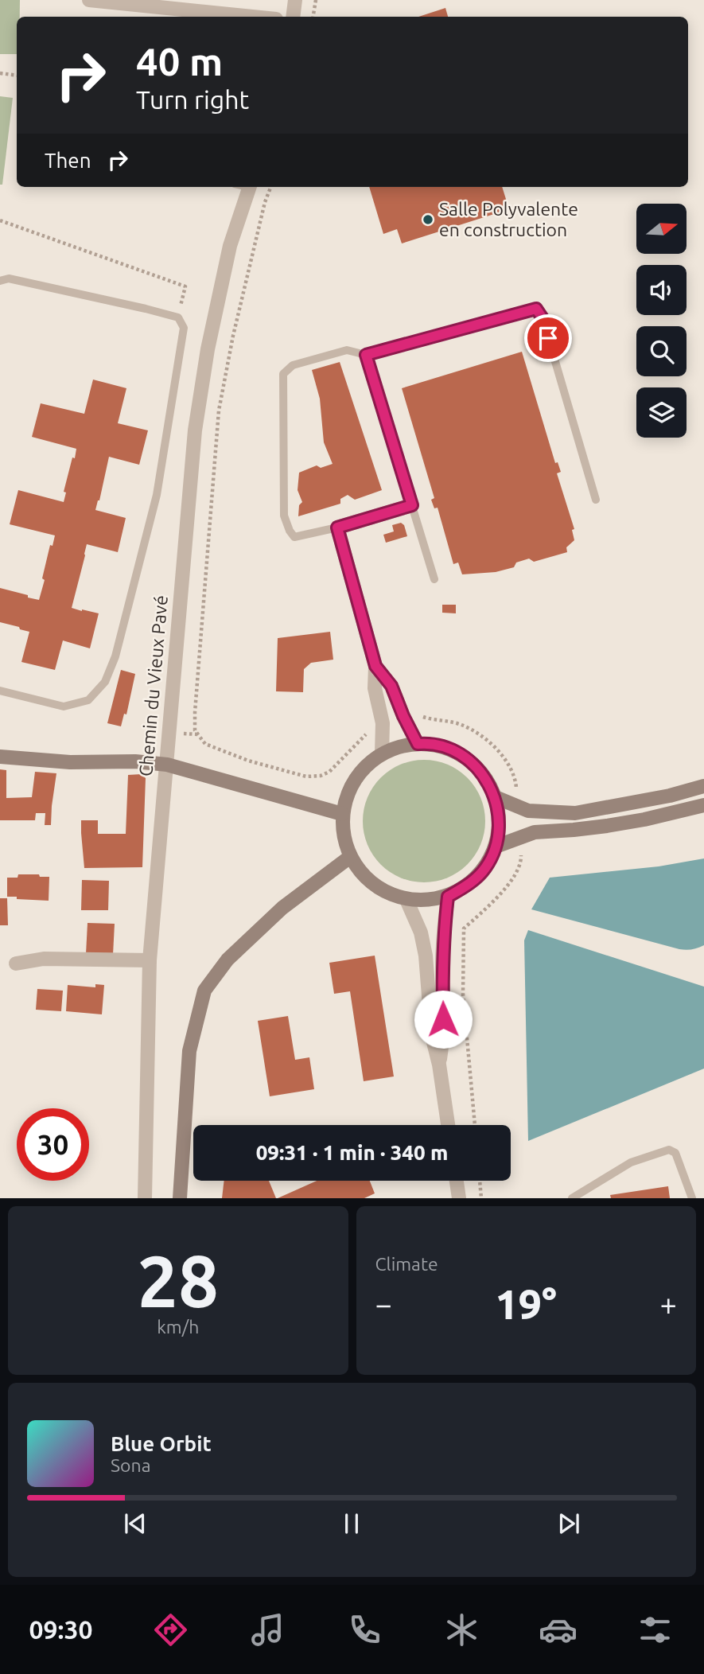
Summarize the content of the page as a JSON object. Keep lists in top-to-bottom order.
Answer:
{
  "streets": {
    "street": ["Chemin du Vieux Pavé"]
  },
  "places": ["Salle Polyvalente en construction"],
  "north": "right",
  "page": {
    "turn": ["40 m", "Turn right"],
    "then": "Then",
    "limit": "30",
    "trip": "09:31 · 1 min · 340 m",
    "tile": [
      ["28", "km/h"],
      "Climate"
    ],
    "heat": ["−", "19°", "+"],
    "song": ["Blue Orbit", "Sona"],
    "tabs": "09:30"
  }
}
